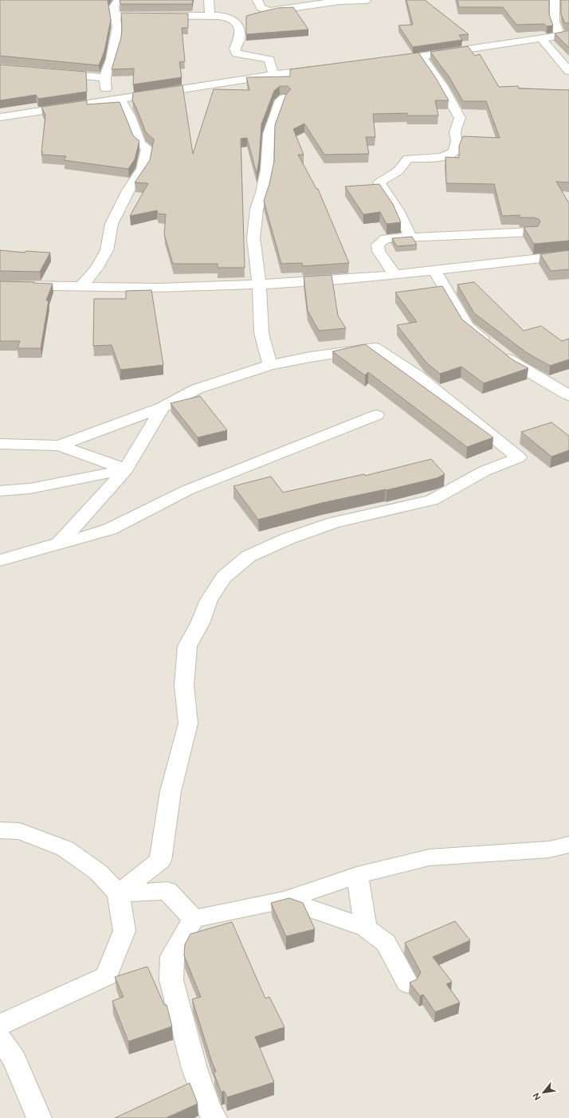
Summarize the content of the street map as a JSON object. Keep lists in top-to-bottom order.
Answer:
{
  "north": "bottom left"
}
